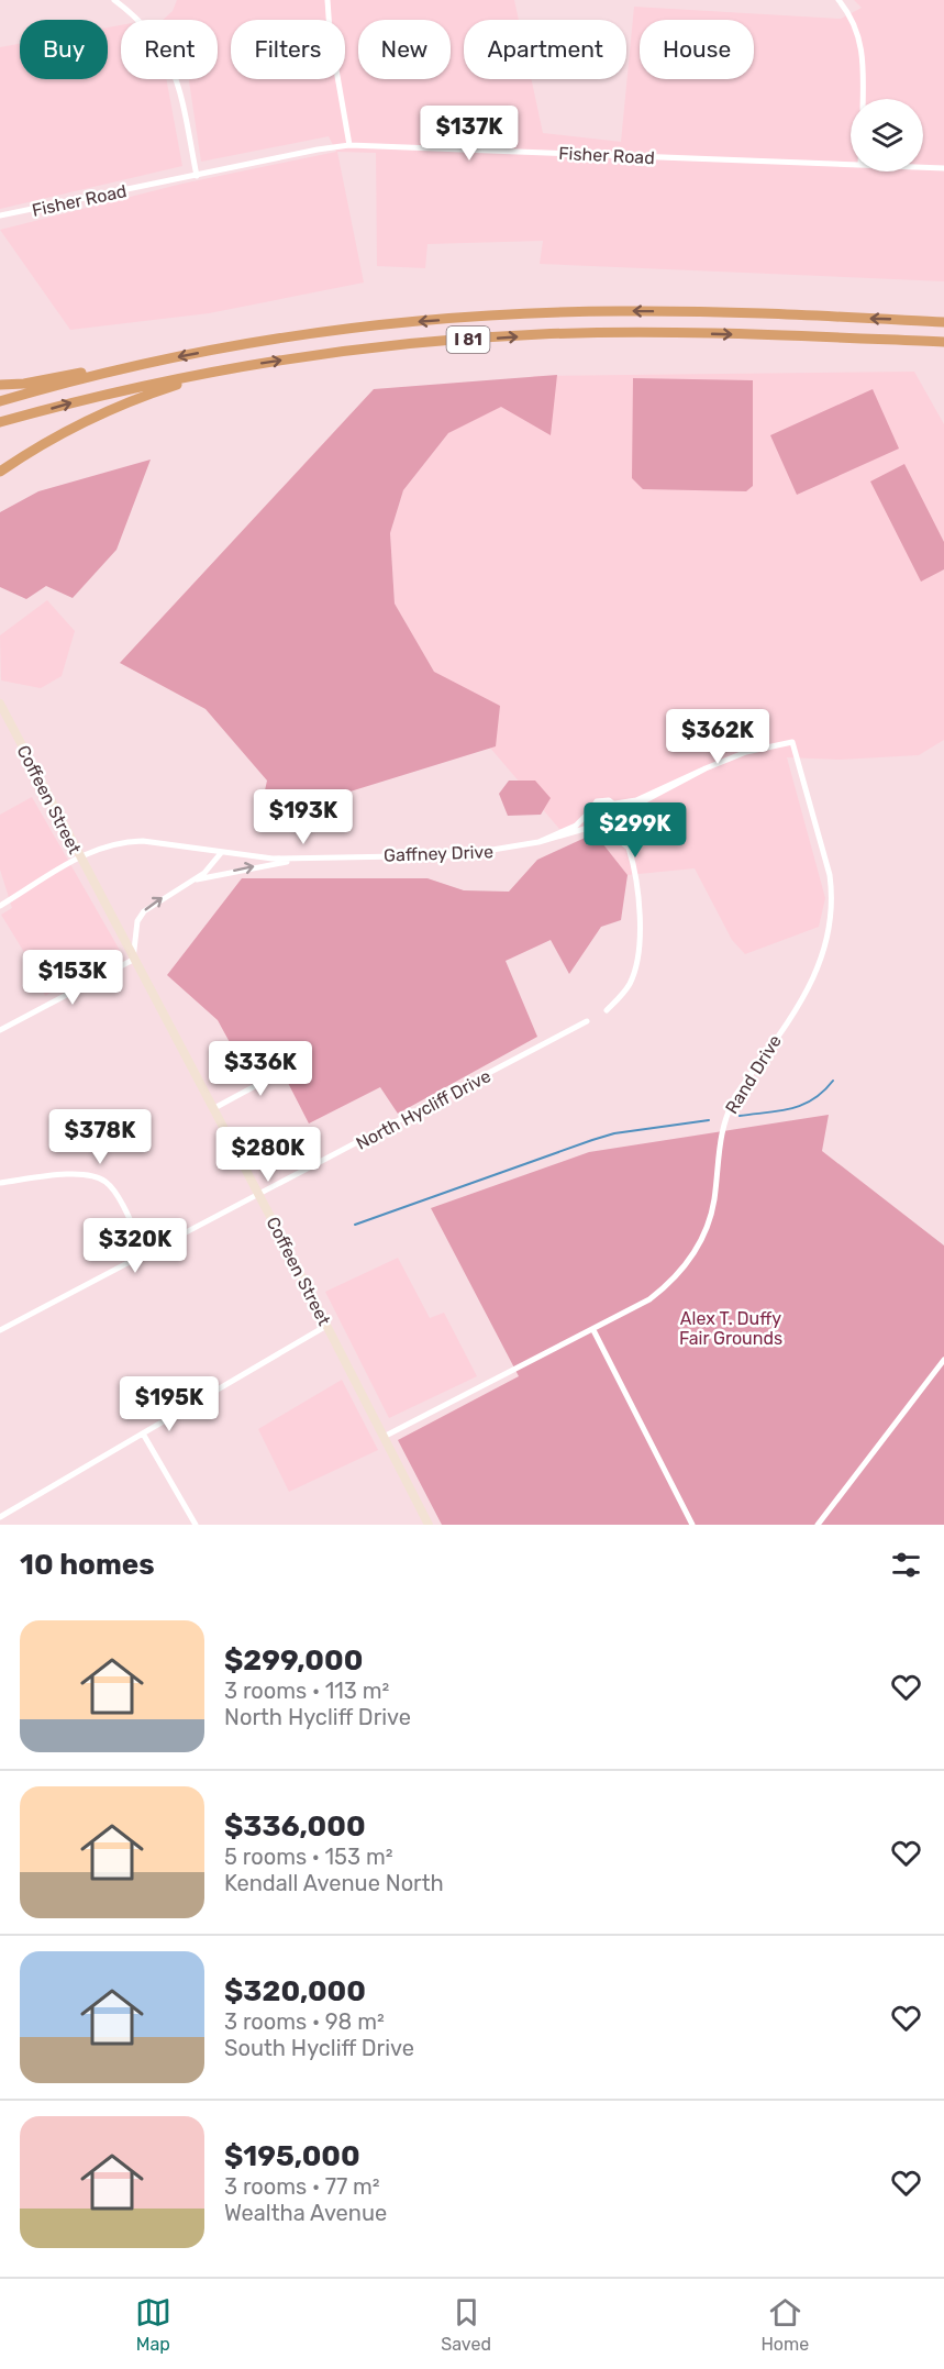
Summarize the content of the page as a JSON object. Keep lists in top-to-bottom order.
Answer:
{
  "streets": {
    "highway": ["I 81"],
    "main road": ["Coffeen Street"],
    "street": [
      "Fisher Road",
      "Gaffney Drive",
      "Rand Drive",
      "North Hycliff Drive"
    ]
  },
  "crossings": [
    ["Coffeen Street", "Gaffney Drive"],
    ["Coffeen Street", "Rand Drive"],
    ["Coffeen Street", "North Hycliff Drive"]
  ],
  "parks": ["Alex T. Duffy Fair Grounds"],
  "page": {
    "chip": [
      "Buy",
      "Rent",
      "Filters",
      "New",
      "Apartment",
      "House"
    ],
    "price": [
      "$137K",
      "$362K",
      "$193K",
      "$299K",
      "$153K",
      "$336K",
      "$378K",
      "$280K",
      "$320K",
      "$195K"
    ],
    "heading": "10 homes",
    "list": [
      {
        "name": "$299,000",
        "note": "3 rooms · 113 m² · North Hycliff Drive"
      },
      {
        "name": "$336,000",
        "note": "5 rooms · 153 m² · Kendall Avenue North"
      },
      {
        "name": "$320,000",
        "note": "3 rooms · 98 m² · South Hycliff Drive"
      },
      {
        "name": "$195,000",
        "note": "3 rooms · 77 m² · Wealtha Avenue"
      }
    ],
    "tabs": ["Map", "Saved", "Home"]
  }
}
